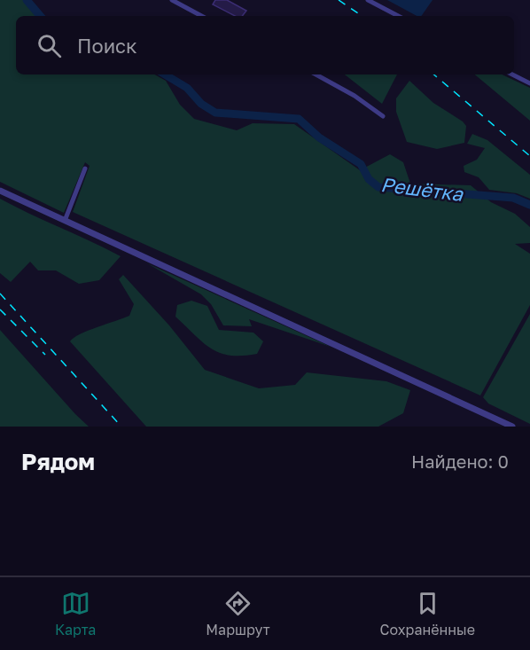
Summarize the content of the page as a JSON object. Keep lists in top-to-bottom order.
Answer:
{
  "water": ["Решётка"],
  "page": {
    "search": "Поиск",
    "heading": ["Рядом", "Найдено: 0"],
    "nav": ["Карта", "Маршрут", "Сохранённые"]
  }
}
